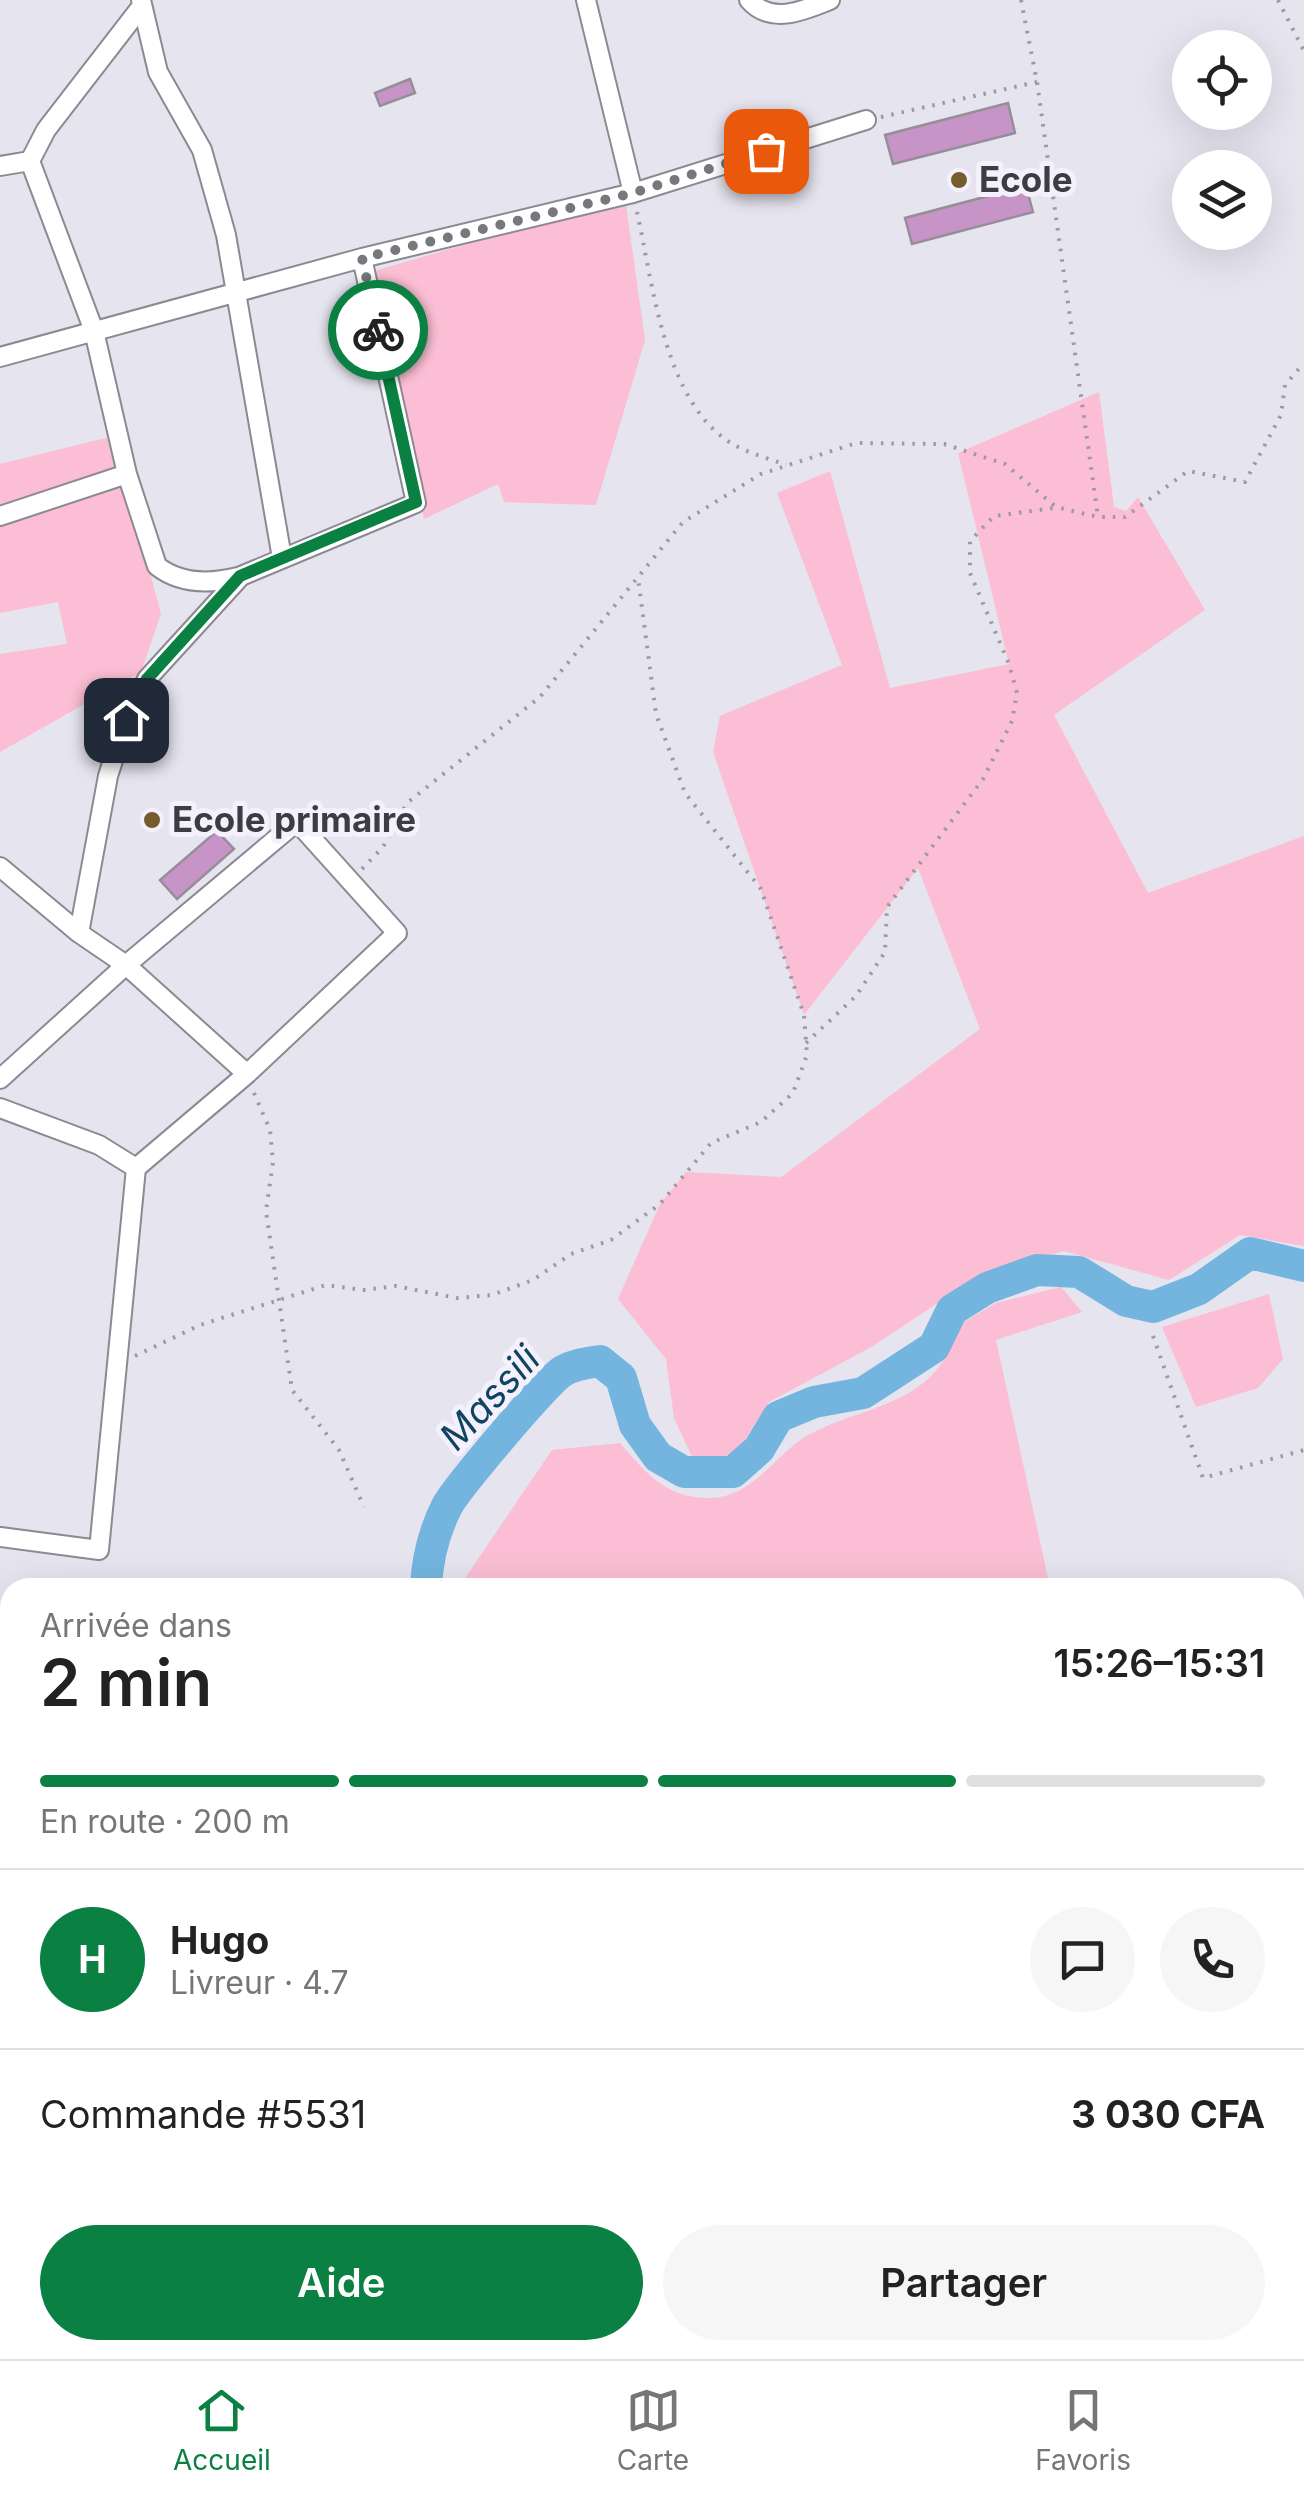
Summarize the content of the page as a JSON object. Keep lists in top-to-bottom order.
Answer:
{
  "water": ["Massili"],
  "places": ["Ecole", "Ecole primaire"],
  "page": {
    "heading": ["2 min", "Arrivée dans", "15:26–15:31"],
    "panel": [
      "Hugo",
      "Livreur · 4.7",
      "Commande #5531",
      "3 030 CFA"
    ],
    "bar": "En route · 200 m",
    "round": "H",
    "buttons": ["Aide", "Partager"],
    "tabs": ["Accueil", "Carte", "Favoris"]
  }
}
